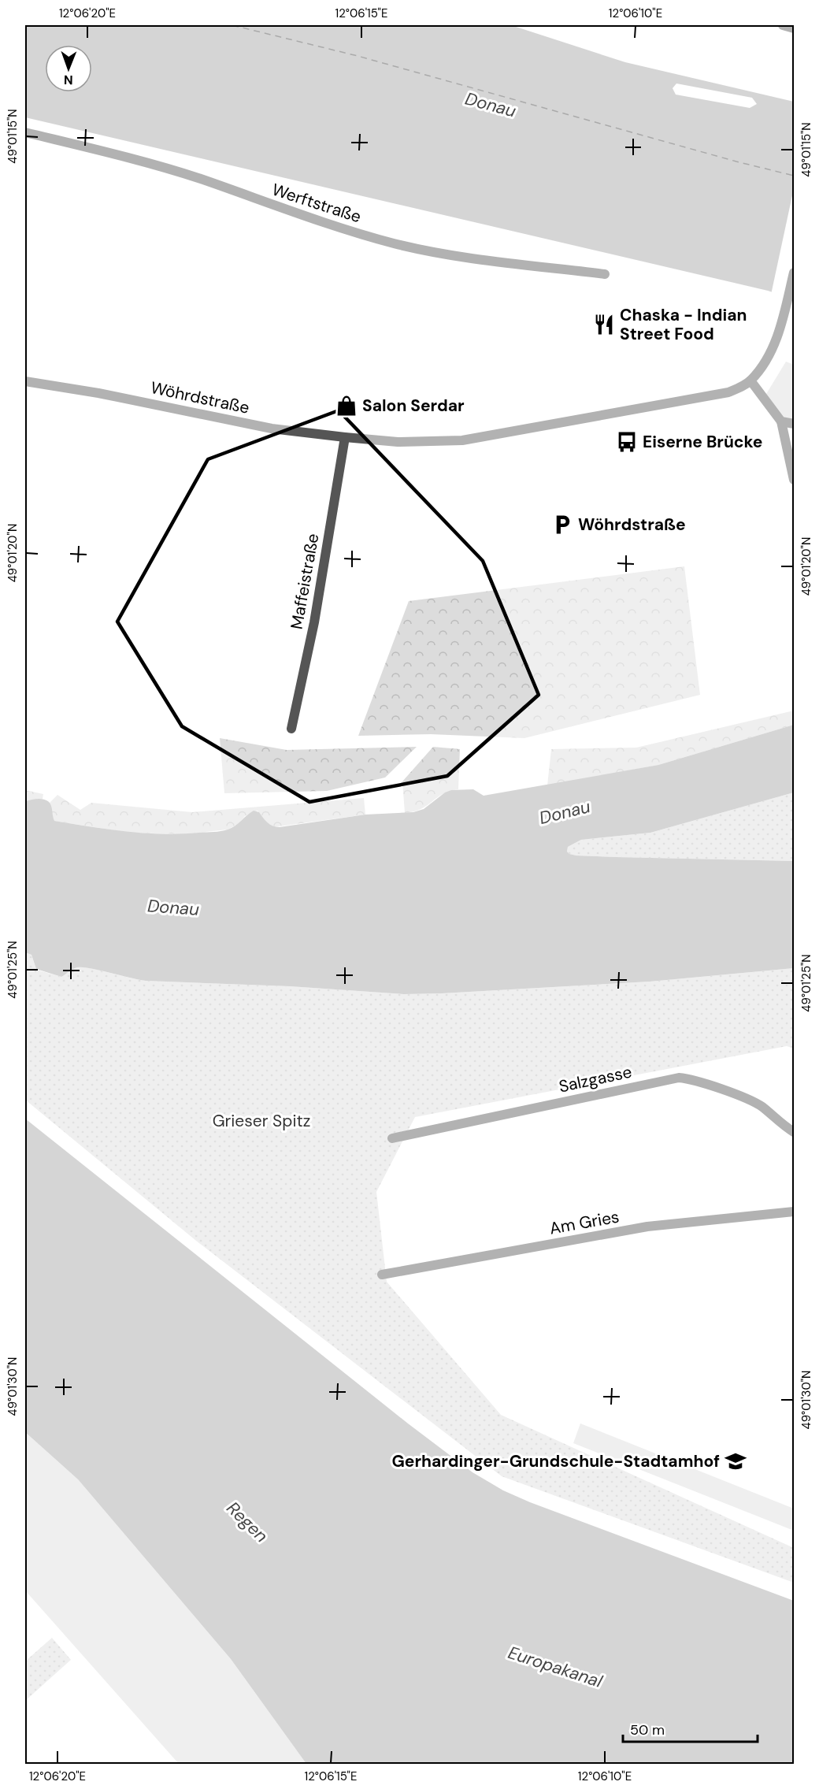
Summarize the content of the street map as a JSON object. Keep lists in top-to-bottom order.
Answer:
{
  "streets": {
    "street": [
      "Werftstraße",
      "Wöhrdstraße",
      "Maffeistraße",
      "Salzgasse",
      "Am Gries"
    ]
  },
  "crossings": [
    ["Wöhrdstraße", "Maffeistraße"]
  ],
  "water": ["Donau", "Regen", "Europakanal"],
  "parks": ["Grieser Spitz"],
  "places": {
    "restaurant": ["Chaska - Indian Street Food"],
    "shop": ["Salon Serdar"],
    "bus stop": ["Eiserne Brücke"],
    "parking": ["Wöhrdstraße"],
    "school or university": ["Gerhardinger-Grundschule-Stadtamhof"]
  },
  "scale_bar": "50 m",
  "north": "bottom",
  "coordinates": [
    "12°06'20\"E",
    "12°06'15\"E",
    "12°06'10\"E",
    "49°01'15\"N",
    "49°01'20\"N",
    "49°01'25\"N",
    "49°01'30\"N"
  ]
}
